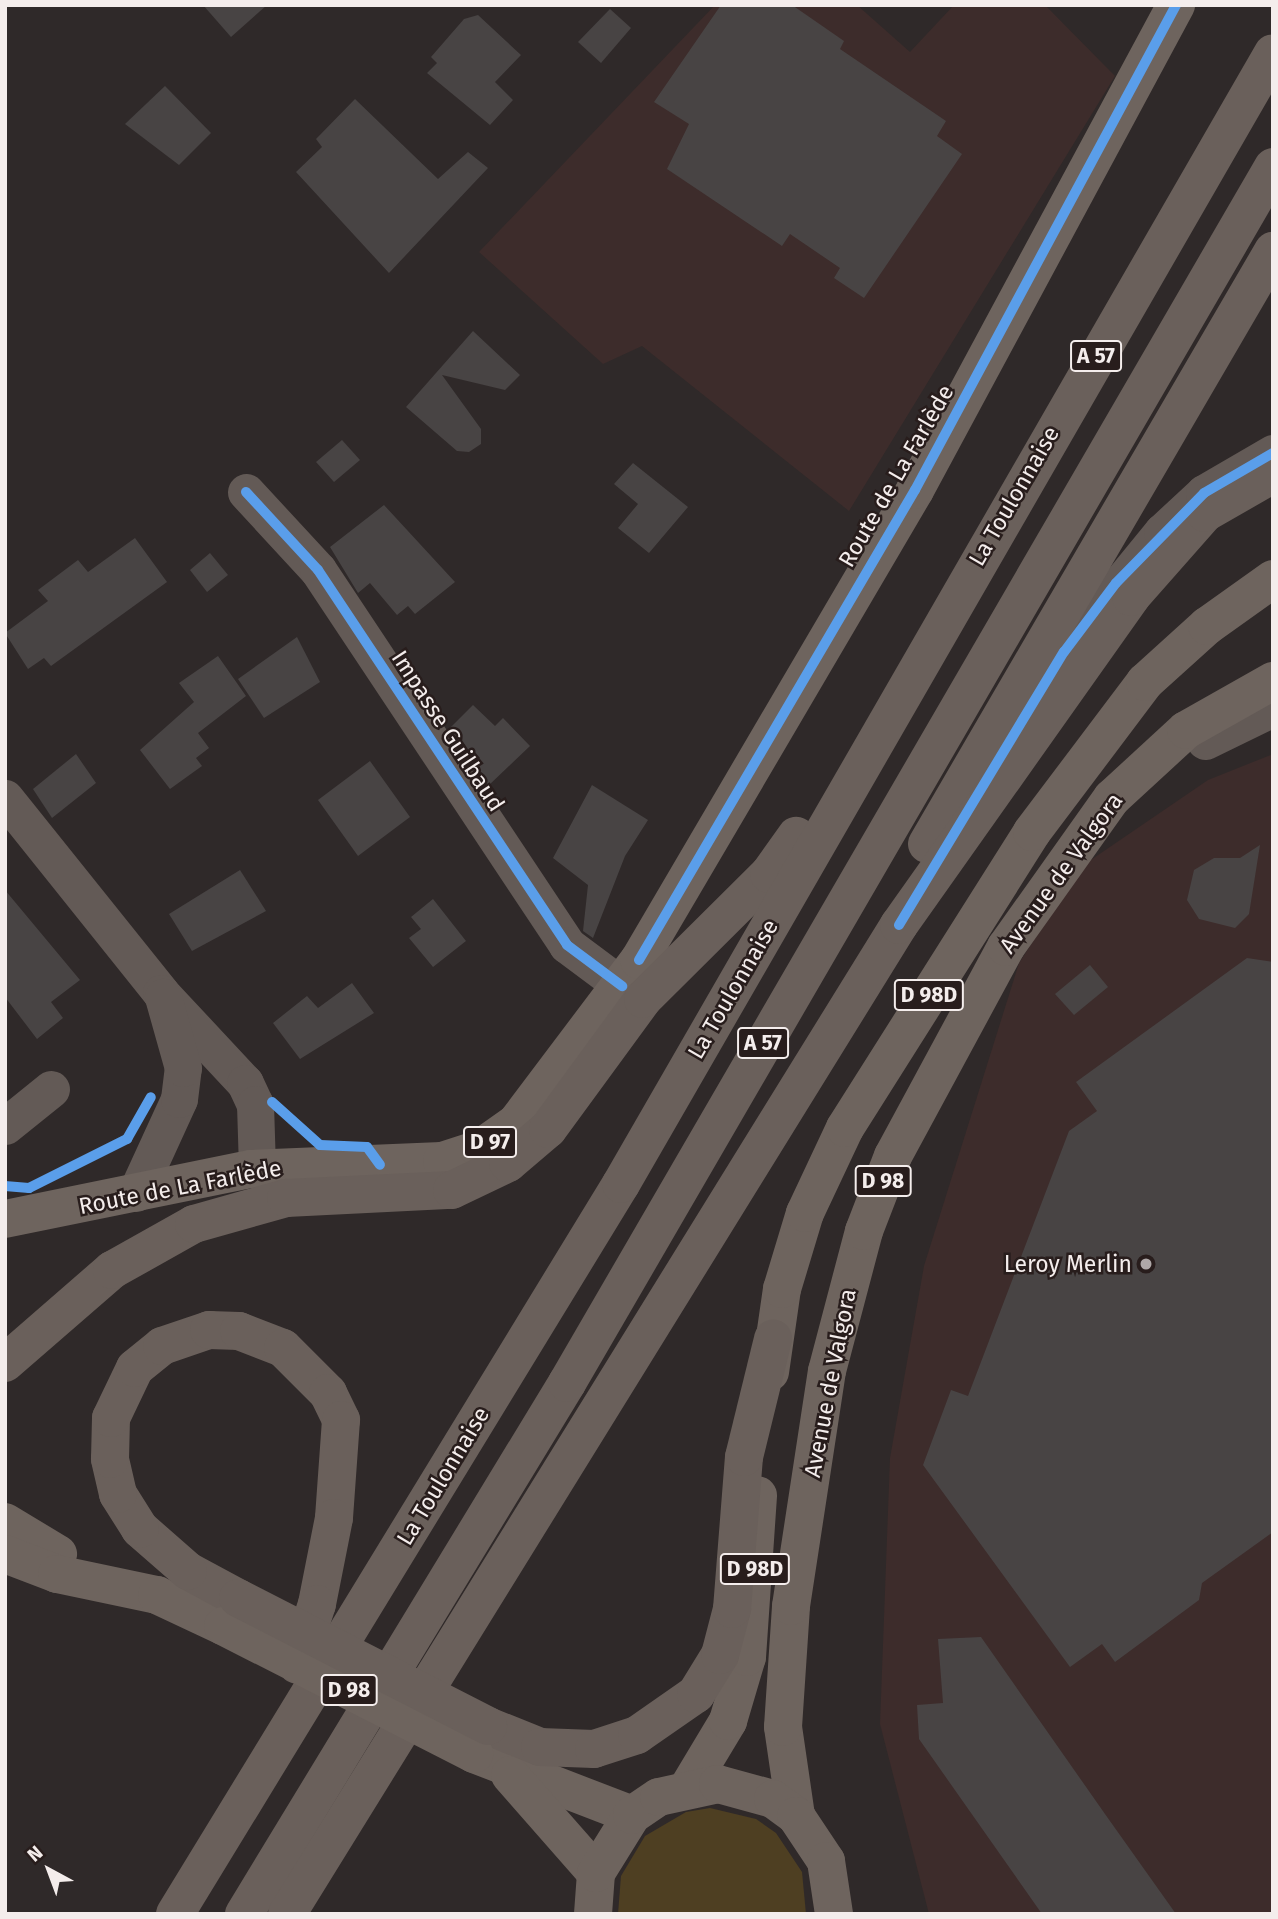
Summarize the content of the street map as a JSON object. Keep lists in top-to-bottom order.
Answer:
{
  "streets": {
    "highway": ["A 57", "La Toulonnaise"],
    "main road": [
      "Route de La Farlède",
      "Avenue de Valgora",
      "D 98D",
      "D 97",
      "D 98"
    ],
    "street": ["Impasse Guilbaud"]
  },
  "crossings": [
    ["Route de La Farlède", "Impasse Guilbaud"]
  ],
  "places": ["Leroy Merlin"],
  "north": "top left"
}
